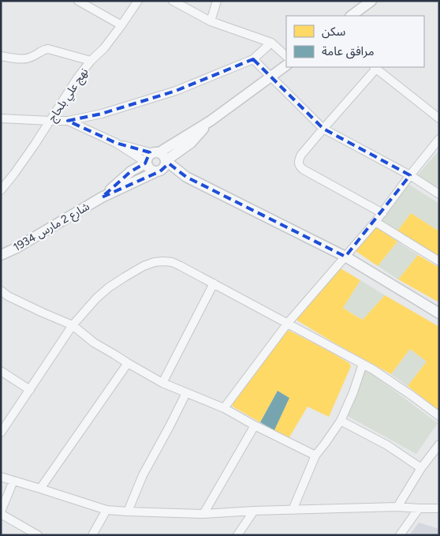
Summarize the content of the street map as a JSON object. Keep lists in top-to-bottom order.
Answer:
{
  "streets": {
    "street": ["نهج علي بلحاج", "شارع 2 مارس 1934"]
  },
  "legend": ["سكن", "مرافق عامة"]
}
